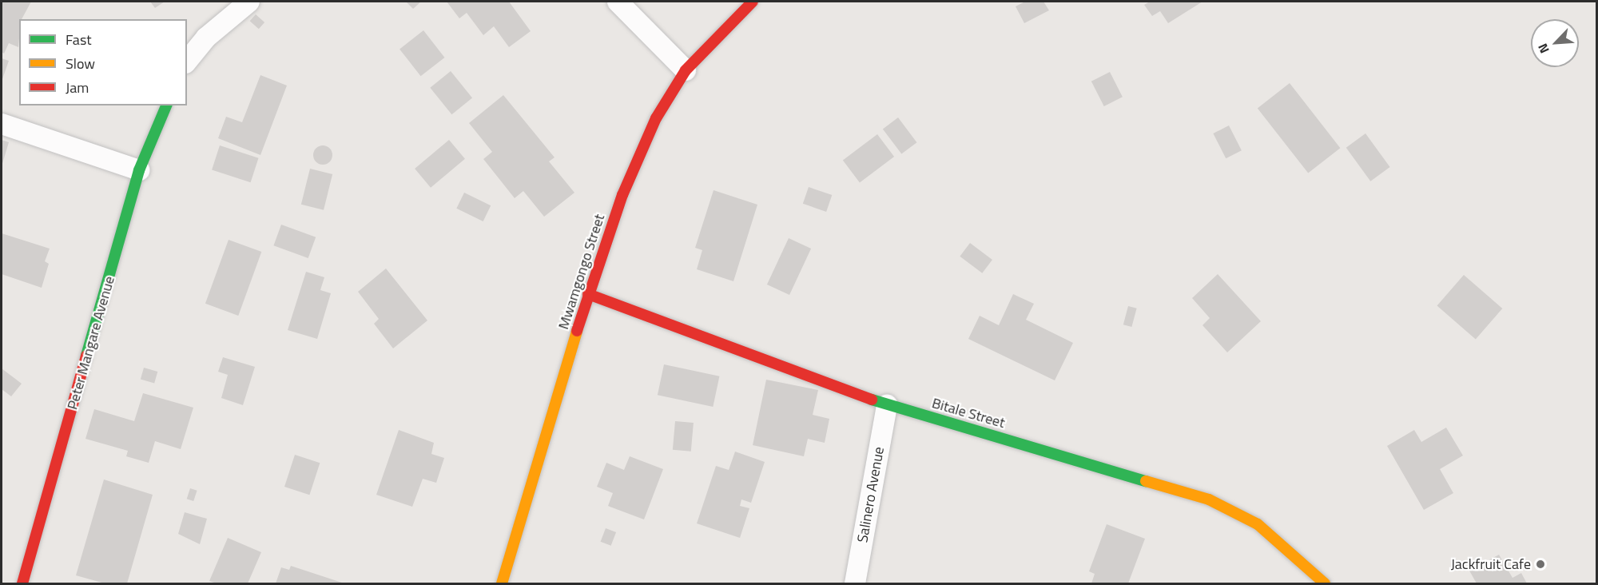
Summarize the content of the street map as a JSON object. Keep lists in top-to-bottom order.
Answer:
{
  "streets": {
    "street": [
      "Mwamgongo Street",
      "Peter Mangare Avenue",
      "Bitale Street",
      "Salinero Avenue"
    ]
  },
  "crossings": [
    ["Mwamgongo Street", "Bitale Street"],
    ["Bitale Street", "Salinero Avenue"]
  ],
  "places": ["Jackfruit Cafe"],
  "legend": ["Fast", "Slow", "Jam"],
  "north": "bottom left"
}
